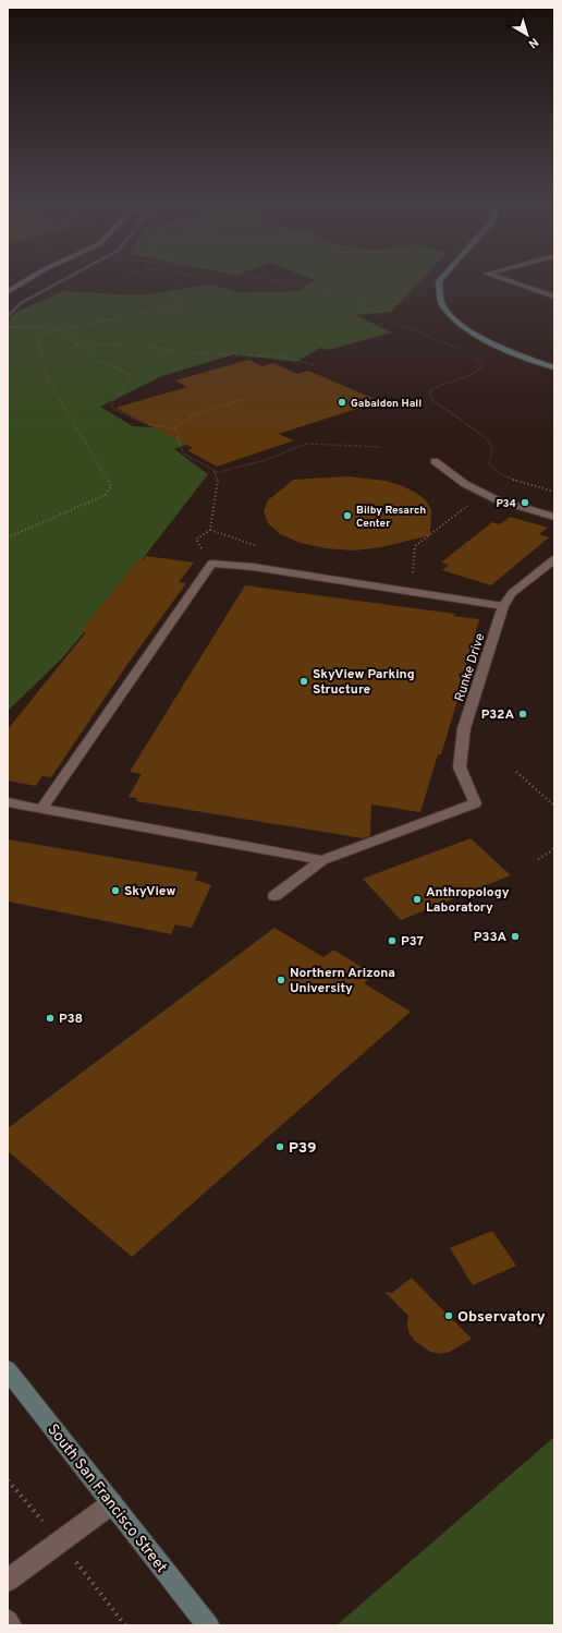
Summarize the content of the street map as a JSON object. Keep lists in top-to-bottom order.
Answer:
{
  "streets": {
    "street": ["Runke Drive", "South San Francisco Street"]
  },
  "places": [
    "Gabaldon Hall",
    "P34",
    "Bilby Resarch Center",
    "SkyView Parking Structure",
    "P32A",
    "SkyView",
    "Anthropology Laboratory",
    "P33A",
    "P37",
    "Northern Arizona University",
    "P38",
    "P39",
    "Observatory"
  ],
  "north": "bottom right"
}
